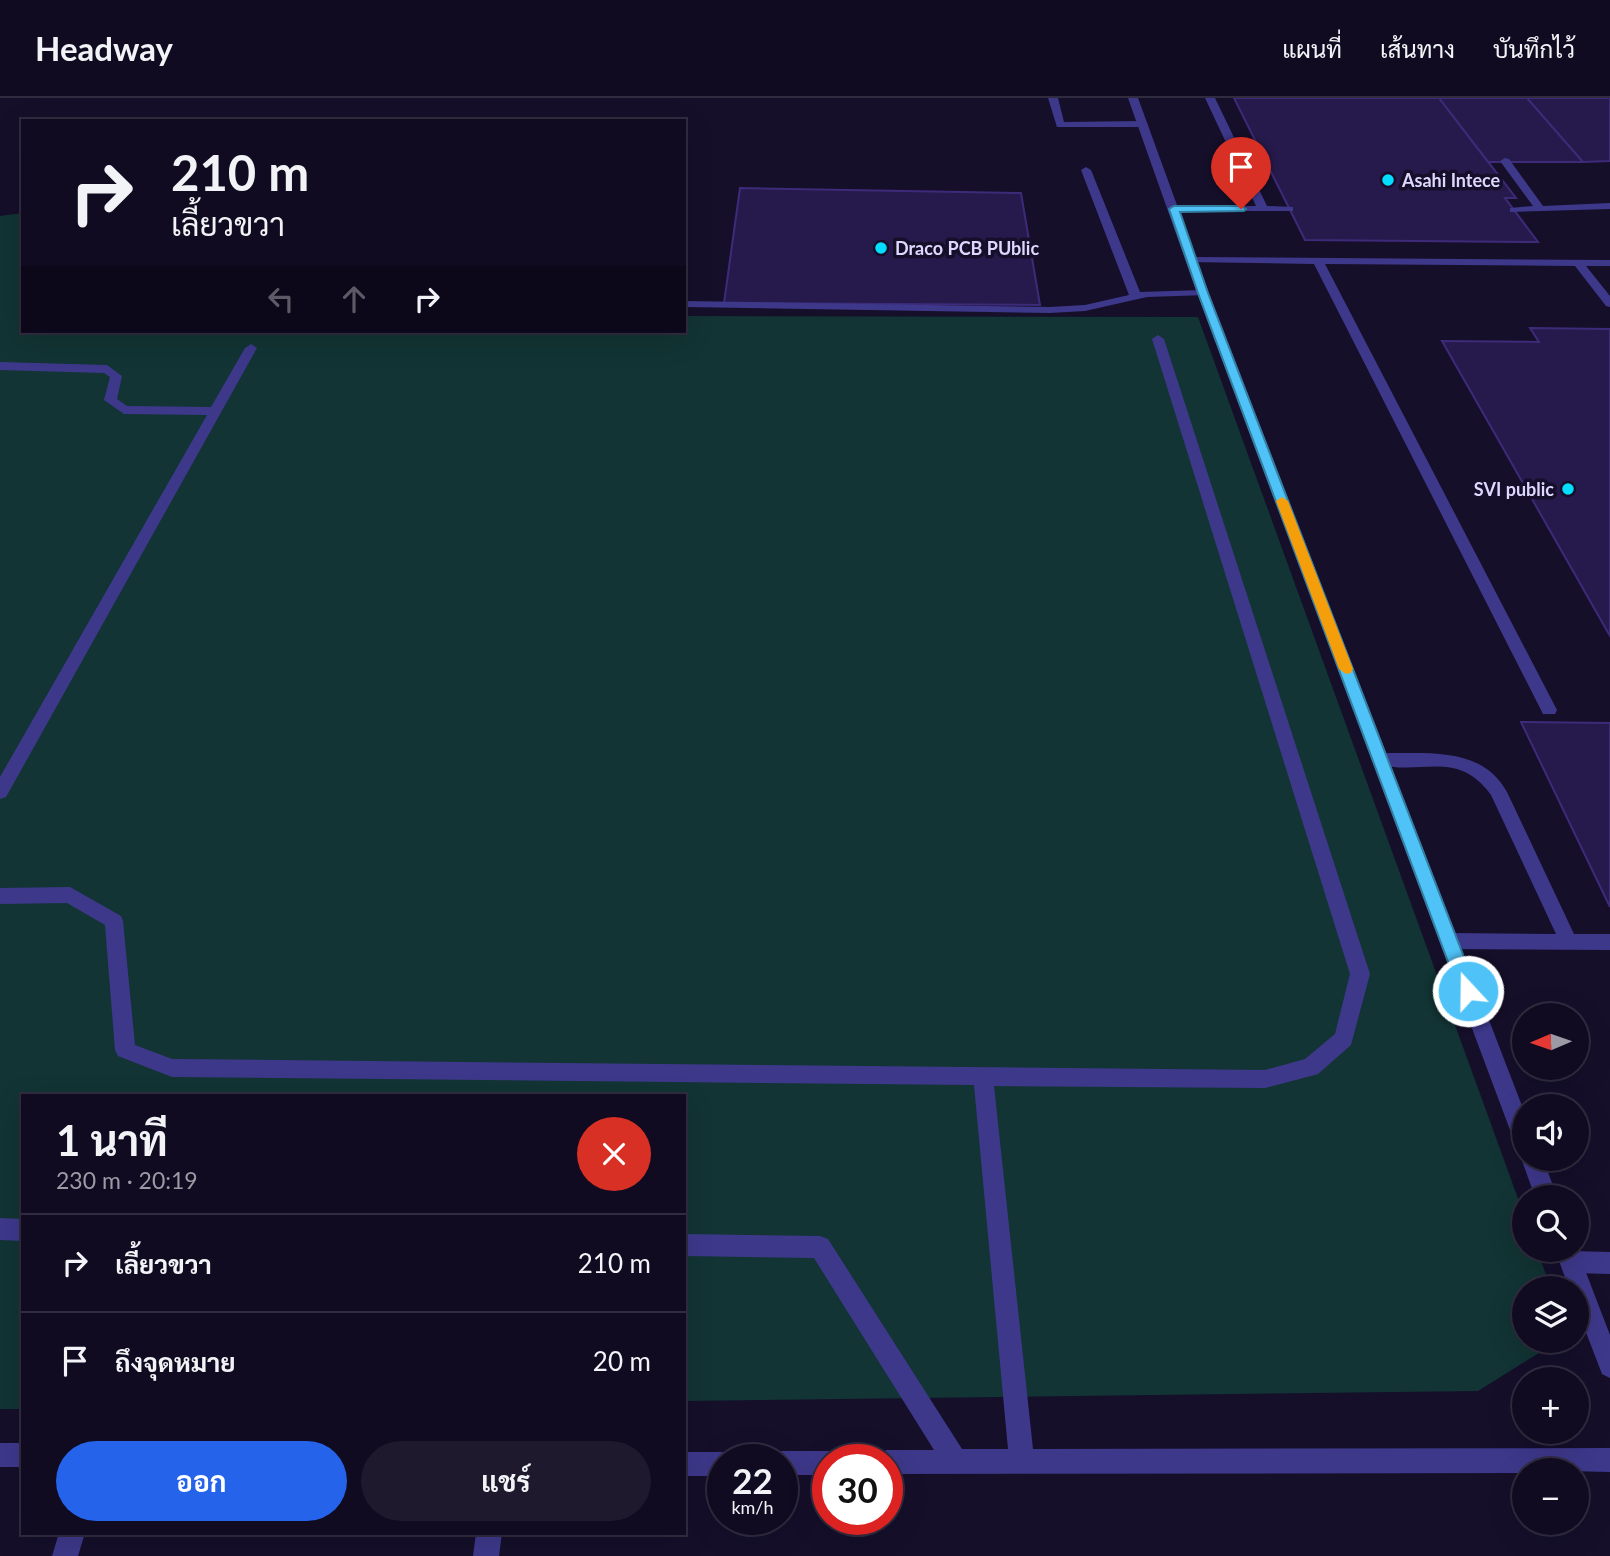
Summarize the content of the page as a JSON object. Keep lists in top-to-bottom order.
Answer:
{
  "places": ["Asahi Intece", "Draco PCB PUblic", "SVI public"],
  "north": "left",
  "page": {
    "header": "Headway",
    "nav": ["แผนที่", "เส้นทาง", "บันทึกไว้"],
    "turn": ["210 m", "เลี้ยวขวา"],
    "map_buttons": ["+", "−"],
    "heading": ["1 นาที", "230 m · 20:19"],
    "list": [
      {
        "name": "เลี้ยวขวา",
        "value": "210 m"
      },
      {
        "name": "ถึงจุดหมาย",
        "value": "20 m"
      }
    ],
    "buttons": ["ออก", "แชร์"],
    "speed": "22 km/h",
    "limit": "30"
  }
}
